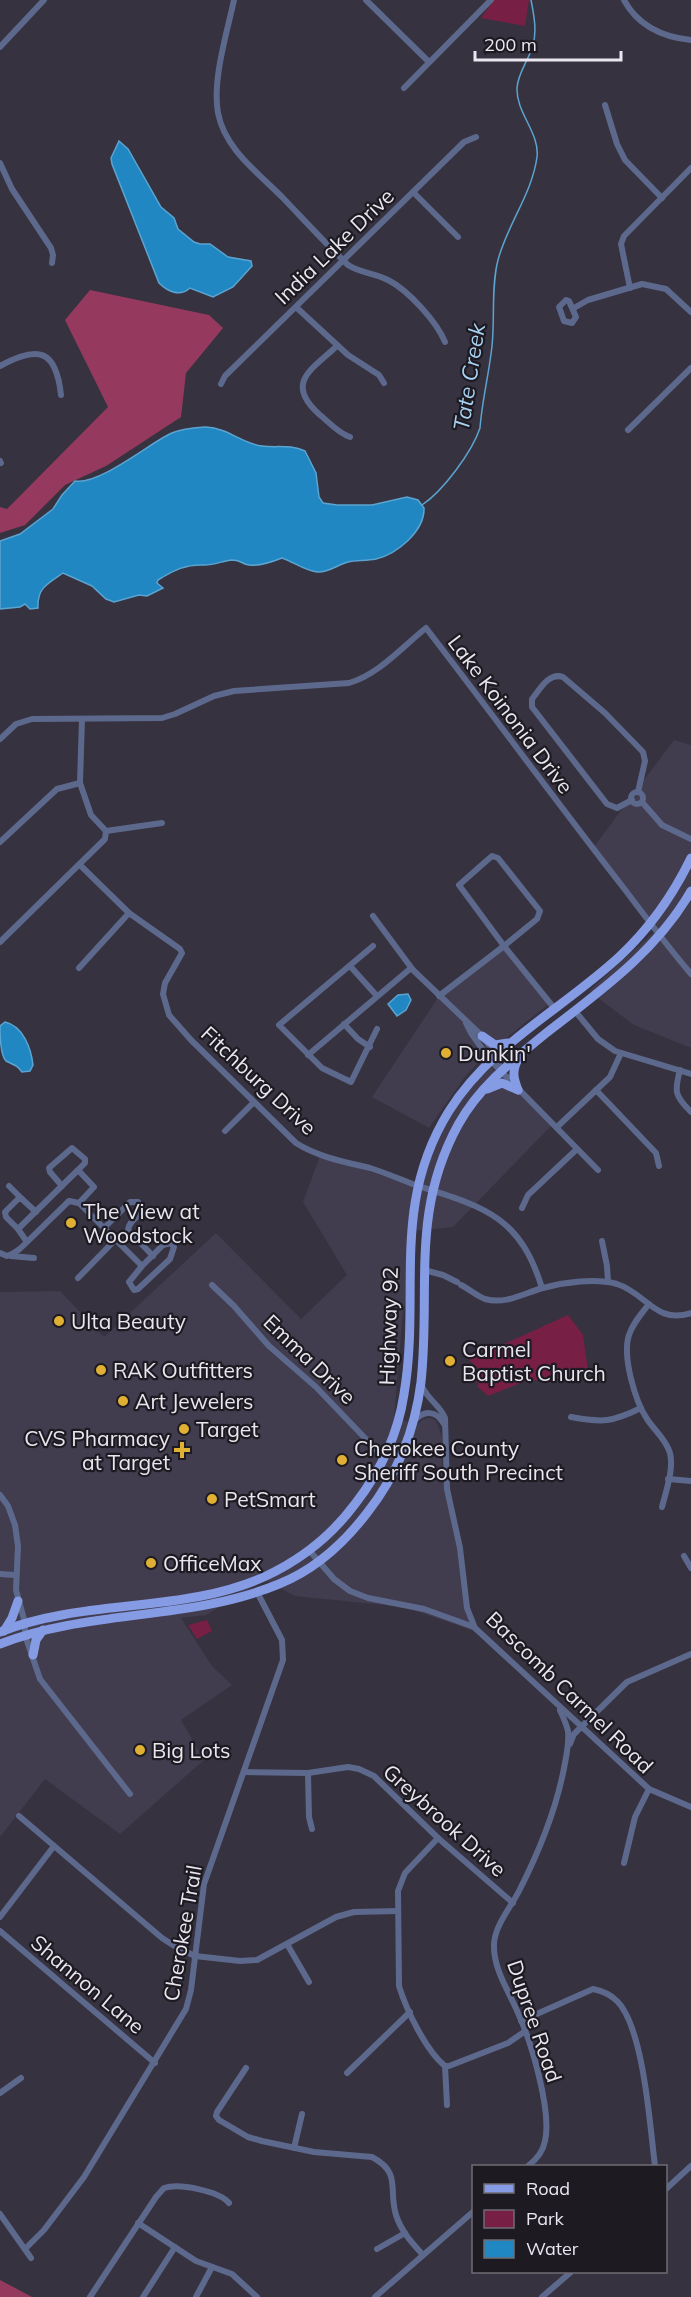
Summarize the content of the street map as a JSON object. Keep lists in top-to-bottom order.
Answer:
{
  "streets": {
    "main road": ["Highway 92"],
    "street": [
      "India Lake Drive",
      "Lake Koinonia Drive",
      "Fitchburg Drive",
      "Emma Drive",
      "Bascomb Carmel Road",
      "Greybrook Drive",
      "Cherokee Trail",
      "Shannon Lane",
      "Dupree Road"
    ]
  },
  "crossings": [
    ["Lake Koinonia Drive", "Highway 92"],
    ["Fitchburg Drive", "Highway 92"],
    ["Highway 92", "Emma Drive"],
    ["Highway 92", "Bascomb Carmel Road"],
    ["Highway 92", "Cherokee Trail"],
    ["Bascomb Carmel Road", "Dupree Road"],
    ["Greybrook Drive", "Cherokee Trail"],
    ["Greybrook Drive", "Dupree Road"],
    ["Cherokee Trail", "Shannon Lane"]
  ],
  "water": ["Tate Creek"],
  "places": {
    "other": [
      "Dunkin'",
      "The View at Woodstock",
      "Ulta Beauty",
      "Carmel Baptist Church",
      "RAK Outfitters",
      "Art Jewelers",
      "Target",
      "Cherokee County Sheriff South Precinct",
      "PetSmart",
      "OfficeMax",
      "Big Lots"
    ],
    "health": ["CVS Pharmacy at Target"]
  },
  "legend": ["Road", "Park", "Water"],
  "scale_bar": "200 m"
}
